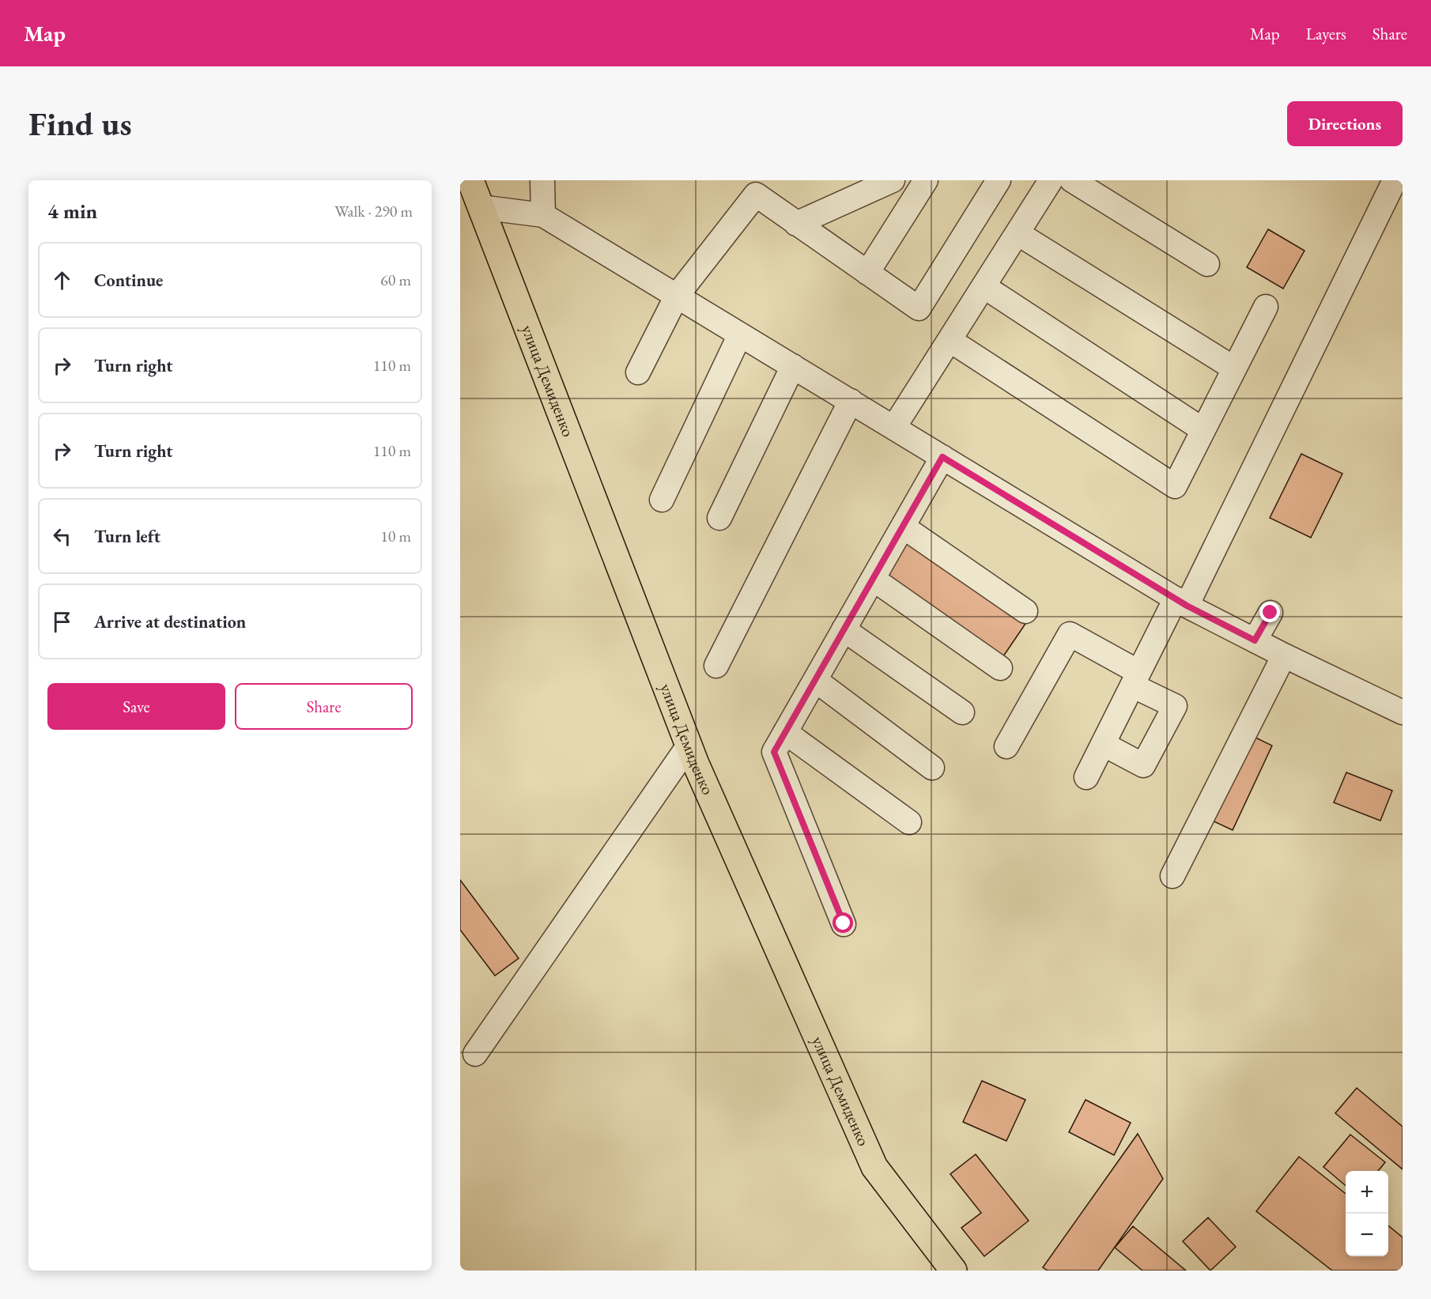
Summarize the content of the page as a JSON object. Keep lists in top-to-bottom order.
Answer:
{
  "streets": {
    "main road": ["улица Демиденко"]
  },
  "page": {
    "header": "Map",
    "nav": ["Map", "Layers", "Share"],
    "buttons": [
      "Directions",
      ["Save", "Share"]
    ],
    "title": "Find us",
    "heading": ["4 min", "Walk · 290 m"],
    "list": [
      ["Continue", "60 m"],
      ["Turn right", "110 m"],
      ["Turn right", "110 m"],
      ["Turn left", "10 m"],
      "Arrive at destination"
    ],
    "map_buttons": ["+", "−"]
  }
}
